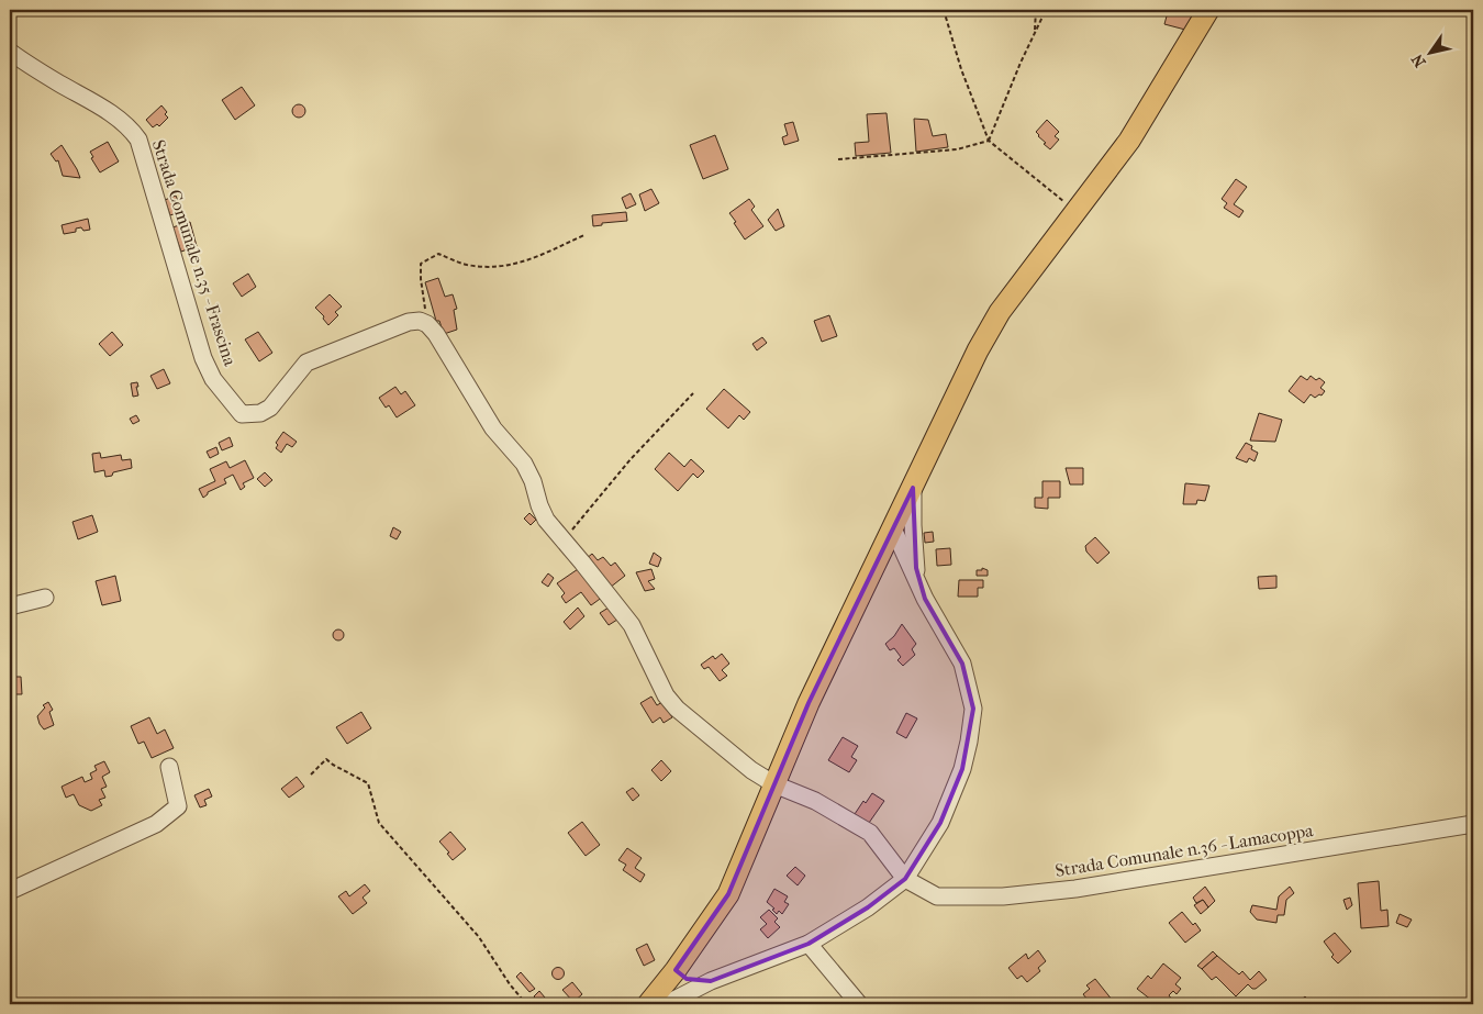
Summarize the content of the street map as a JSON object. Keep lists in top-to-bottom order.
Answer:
{
  "streets": {
    "street": ["Strada Comunale n.35 - Frascina", "Strada Comunale n.36 - Lamacoppa"]
  },
  "north": "bottom left"
}
